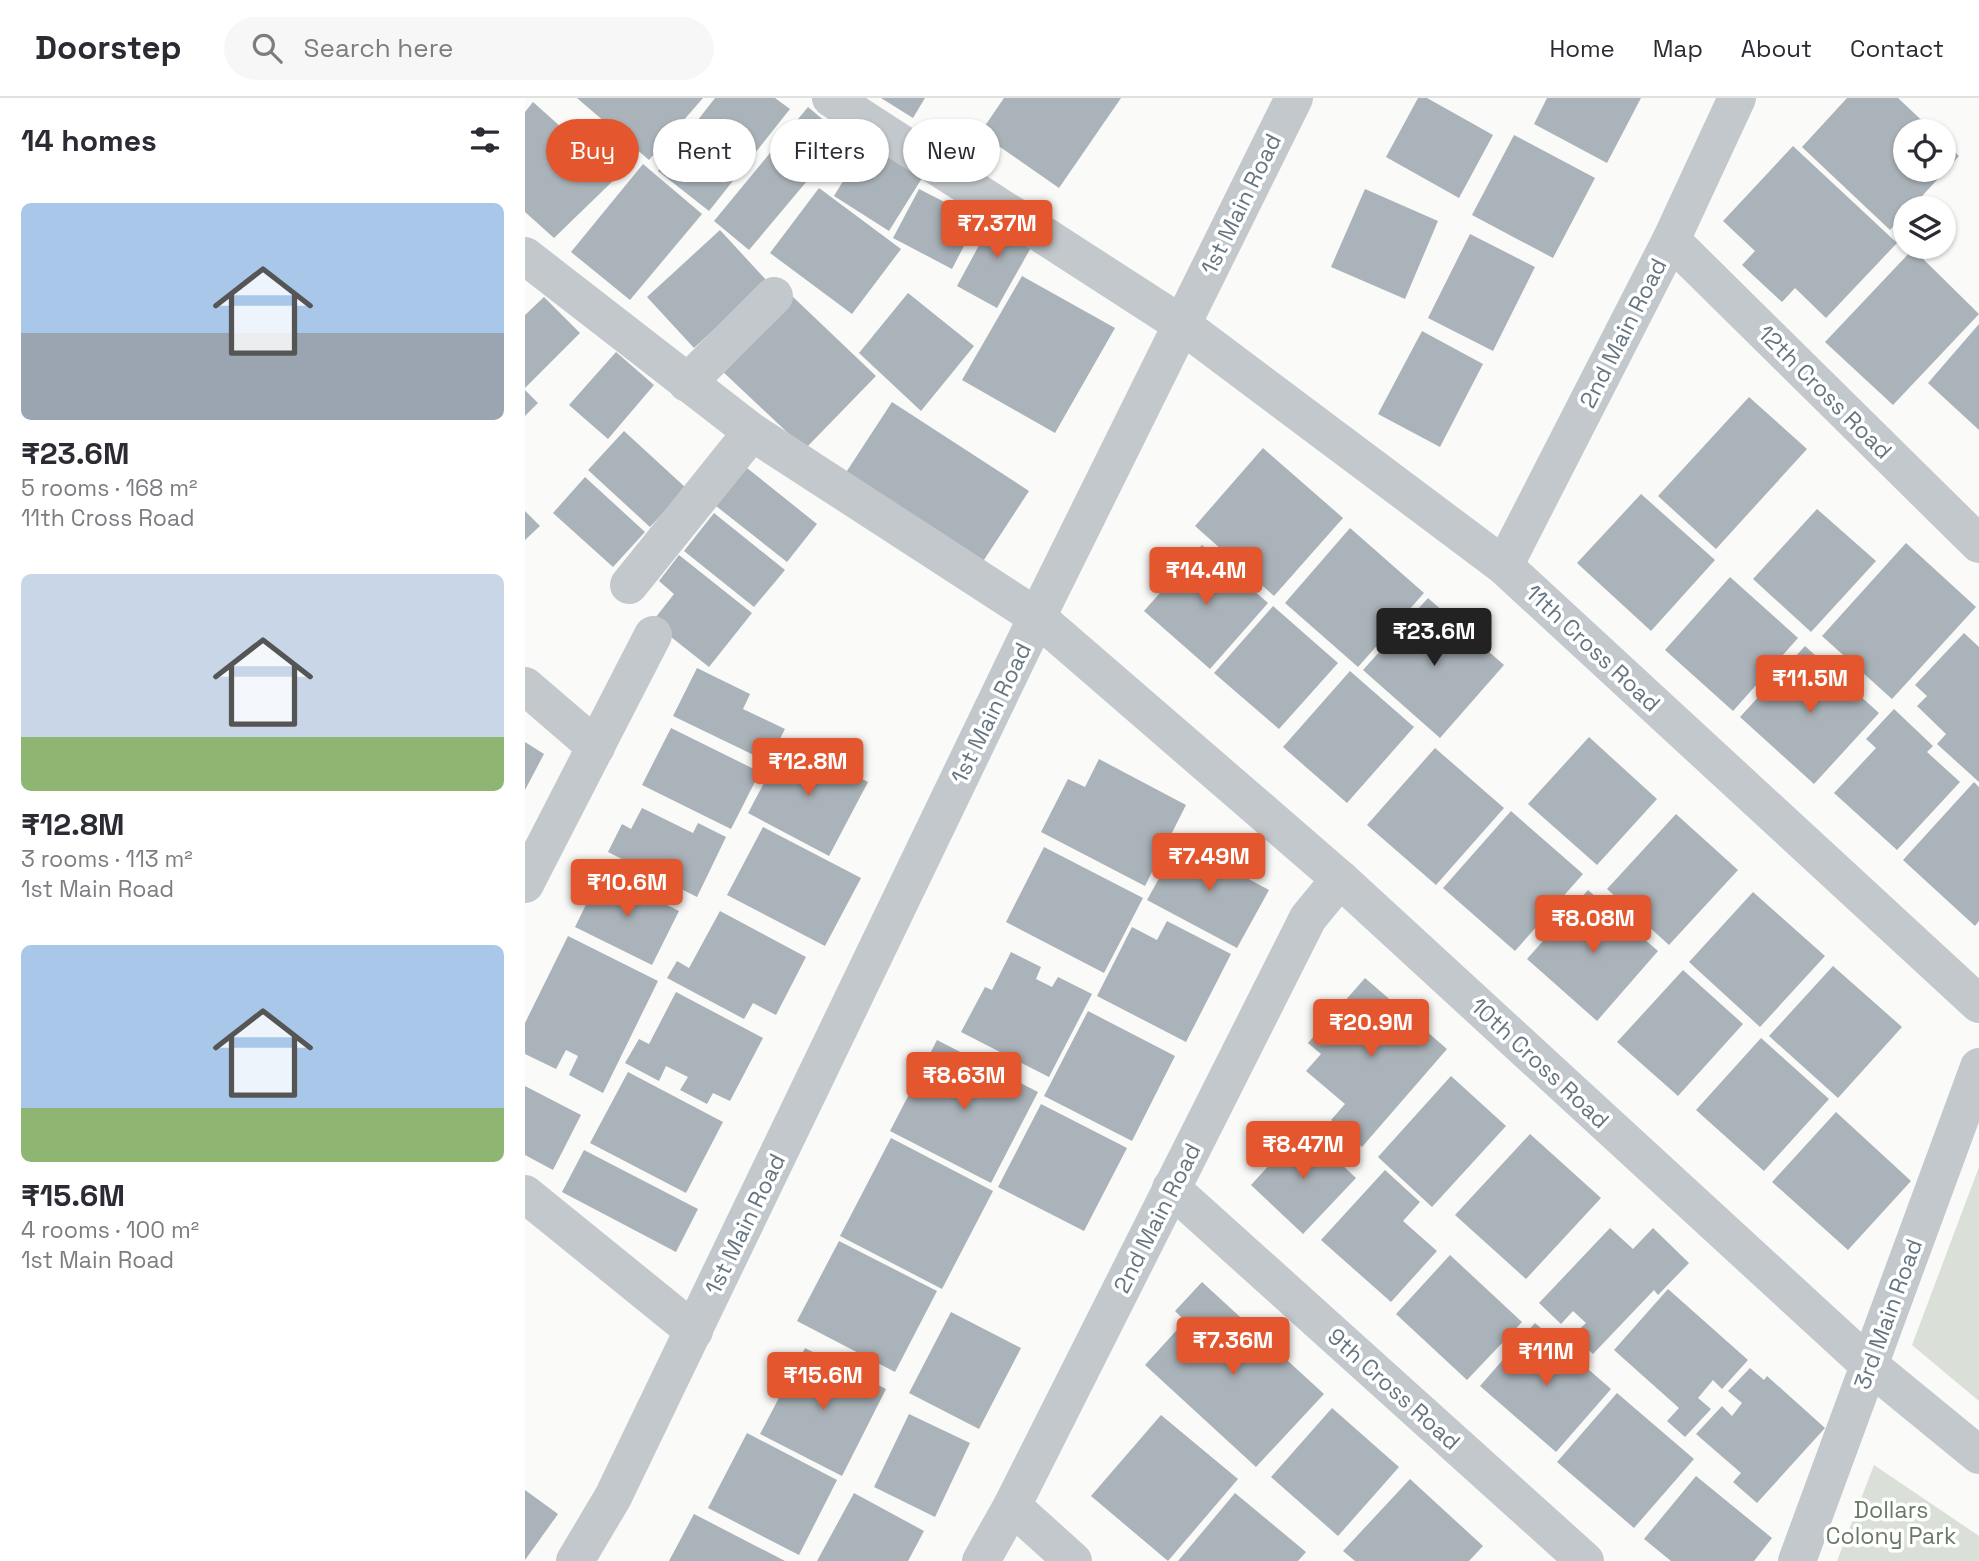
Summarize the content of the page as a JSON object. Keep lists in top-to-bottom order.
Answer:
{
  "streets": {
    "street": [
      "1st Main Road",
      "2nd Main Road",
      "12th Cross Road",
      "11th Cross Road",
      "10th Cross Road",
      "3rd Main Road",
      "9th Cross Road"
    ]
  },
  "crossings": [
    ["1st Main Road", "11th Cross Road"],
    ["1st Main Road", "10th Cross Road"],
    ["2nd Main Road", "12th Cross Road"],
    ["2nd Main Road", "11th Cross Road"],
    ["2nd Main Road", "10th Cross Road"],
    ["2nd Main Road", "9th Cross Road"],
    ["10th Cross Road", "3rd Main Road"]
  ],
  "parks": ["Dollars Colony Park"],
  "page": {
    "header": "Doorstep",
    "search": "Search here",
    "nav": [
      "Home",
      "Map",
      "About",
      "Contact"
    ],
    "heading": "14 homes",
    "chip": [
      "Buy",
      "Rent",
      "Filters",
      "New"
    ],
    "list": [
      {
        "name": "₹23.6M",
        "note": "5 rooms · 168 m² · 11th Cross Road"
      },
      {
        "name": "₹12.8M",
        "note": "3 rooms · 113 m² · 1st Main Road"
      },
      {
        "name": "₹15.6M",
        "note": "4 rooms · 100 m² · 1st Main Road"
      }
    ],
    "price": [
      "₹7.37M",
      "₹14.4M",
      "₹23.6M",
      "₹11.5M",
      "₹12.8M",
      "₹7.49M",
      "₹10.6M",
      "₹8.08M",
      "₹20.9M",
      "₹8.63M",
      "₹8.47M",
      "₹7.36M",
      "₹11M",
      "₹15.6M"
    ]
  }
}
